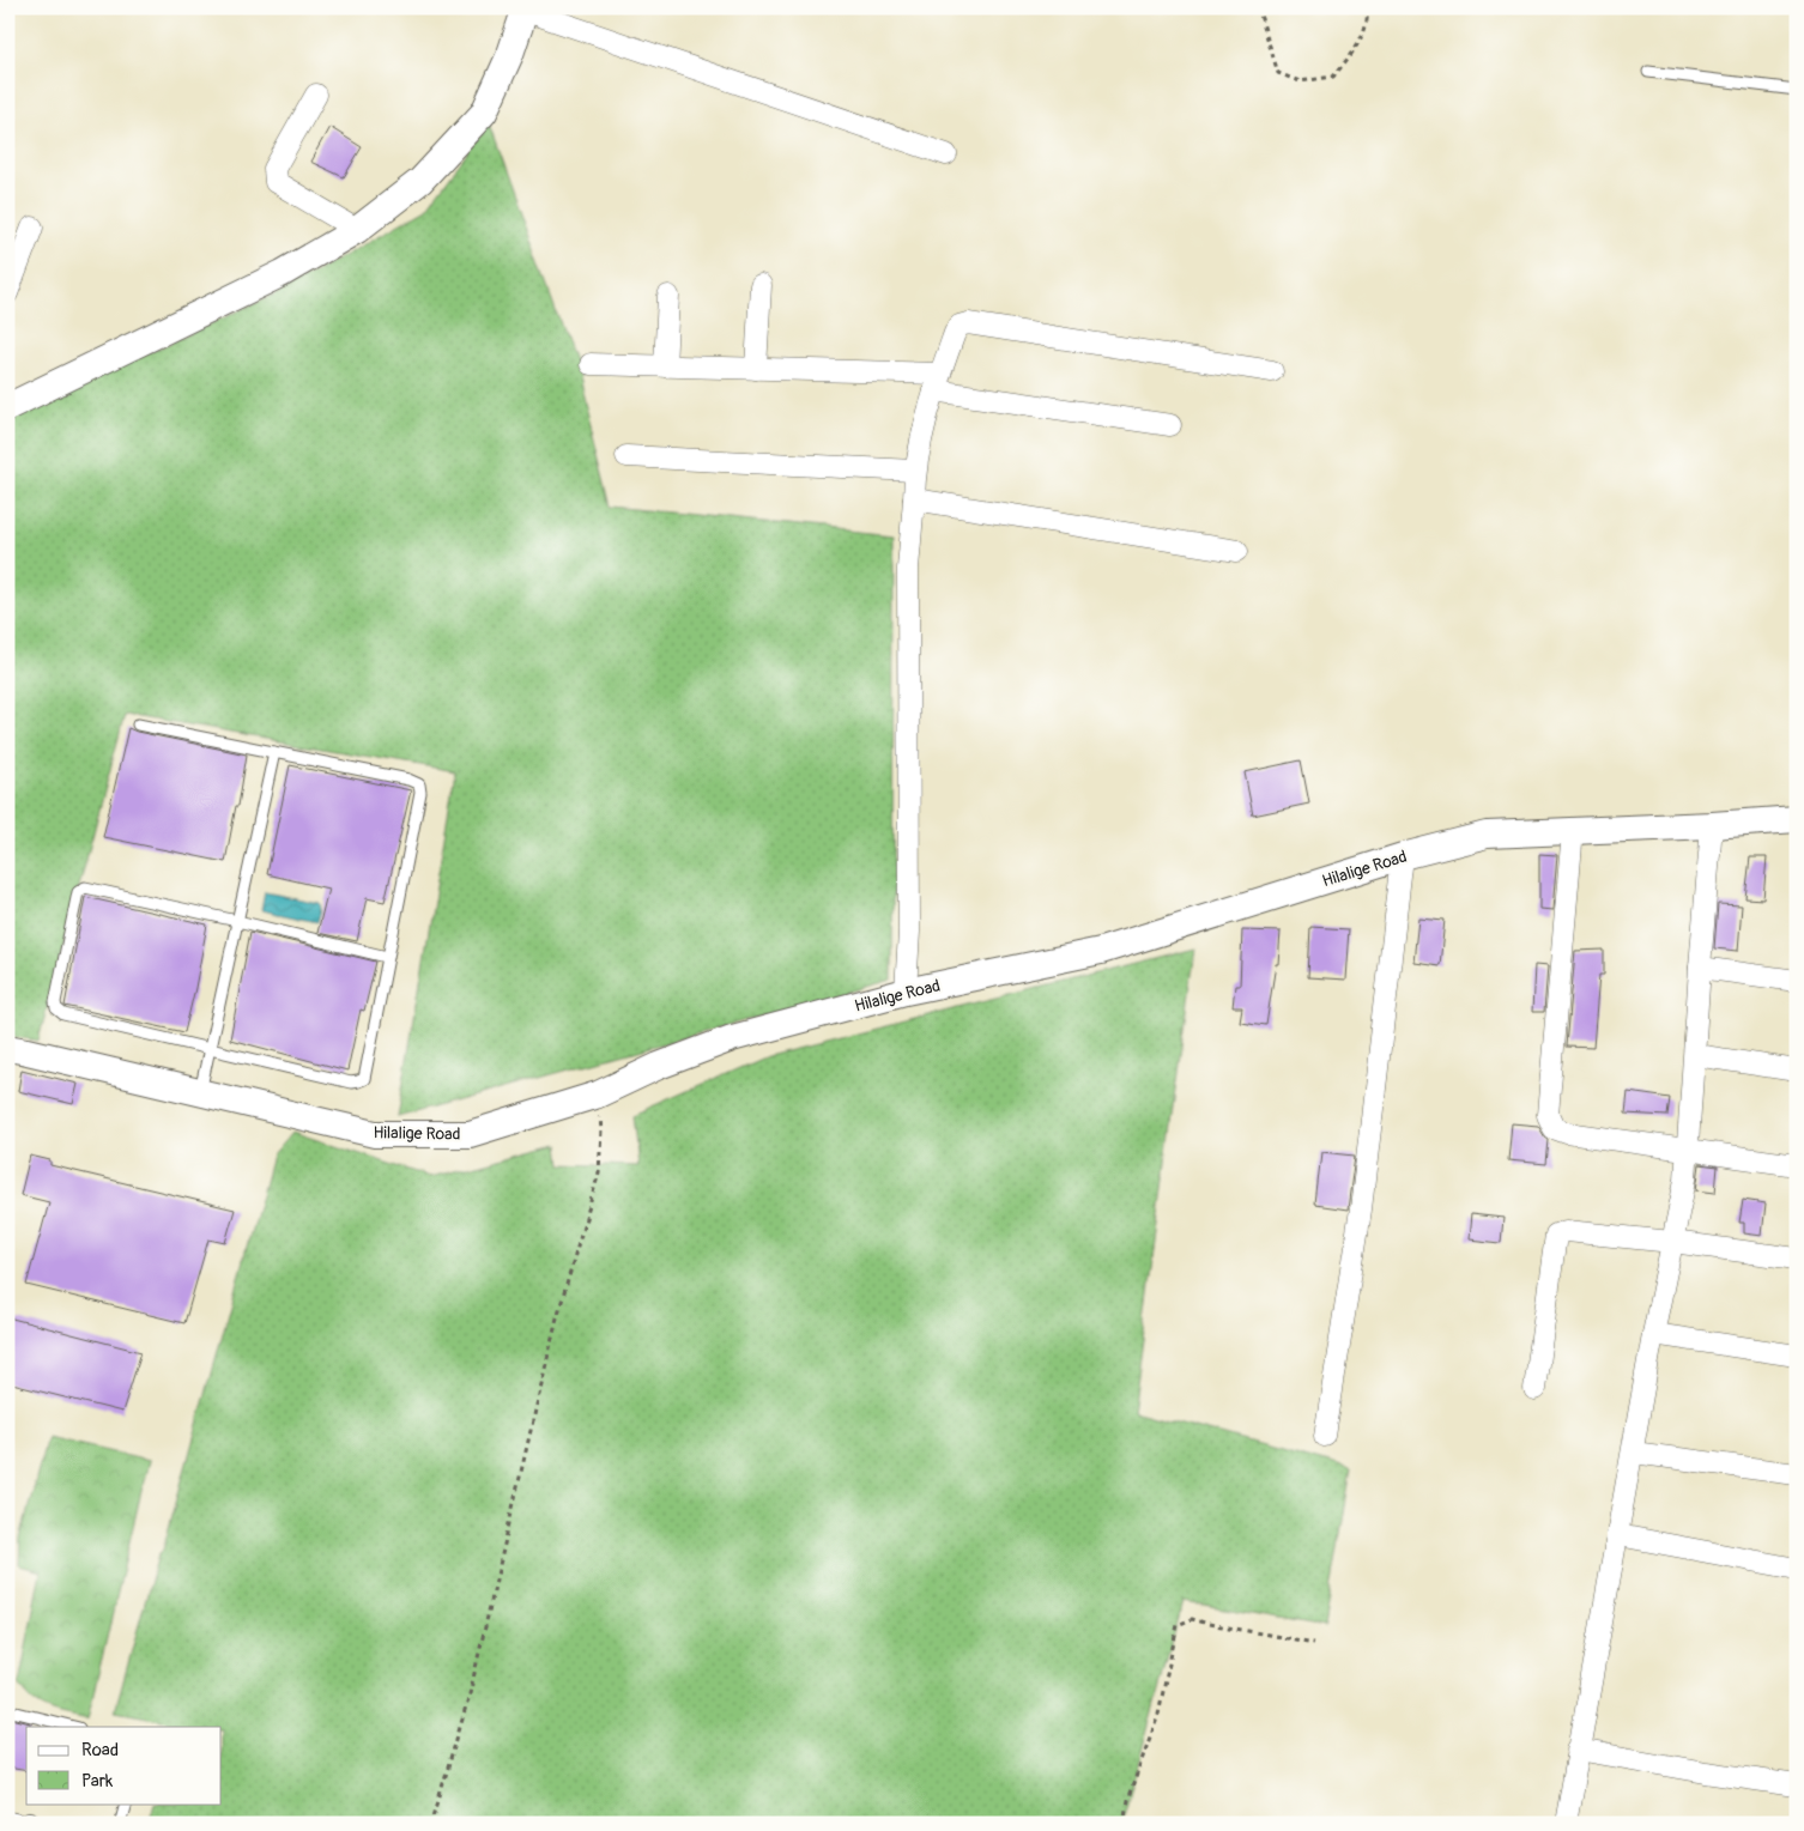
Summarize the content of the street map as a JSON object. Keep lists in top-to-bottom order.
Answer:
{
  "streets": {
    "street": ["Hilalige Road"]
  },
  "legend": ["Road", "Park"]
}
